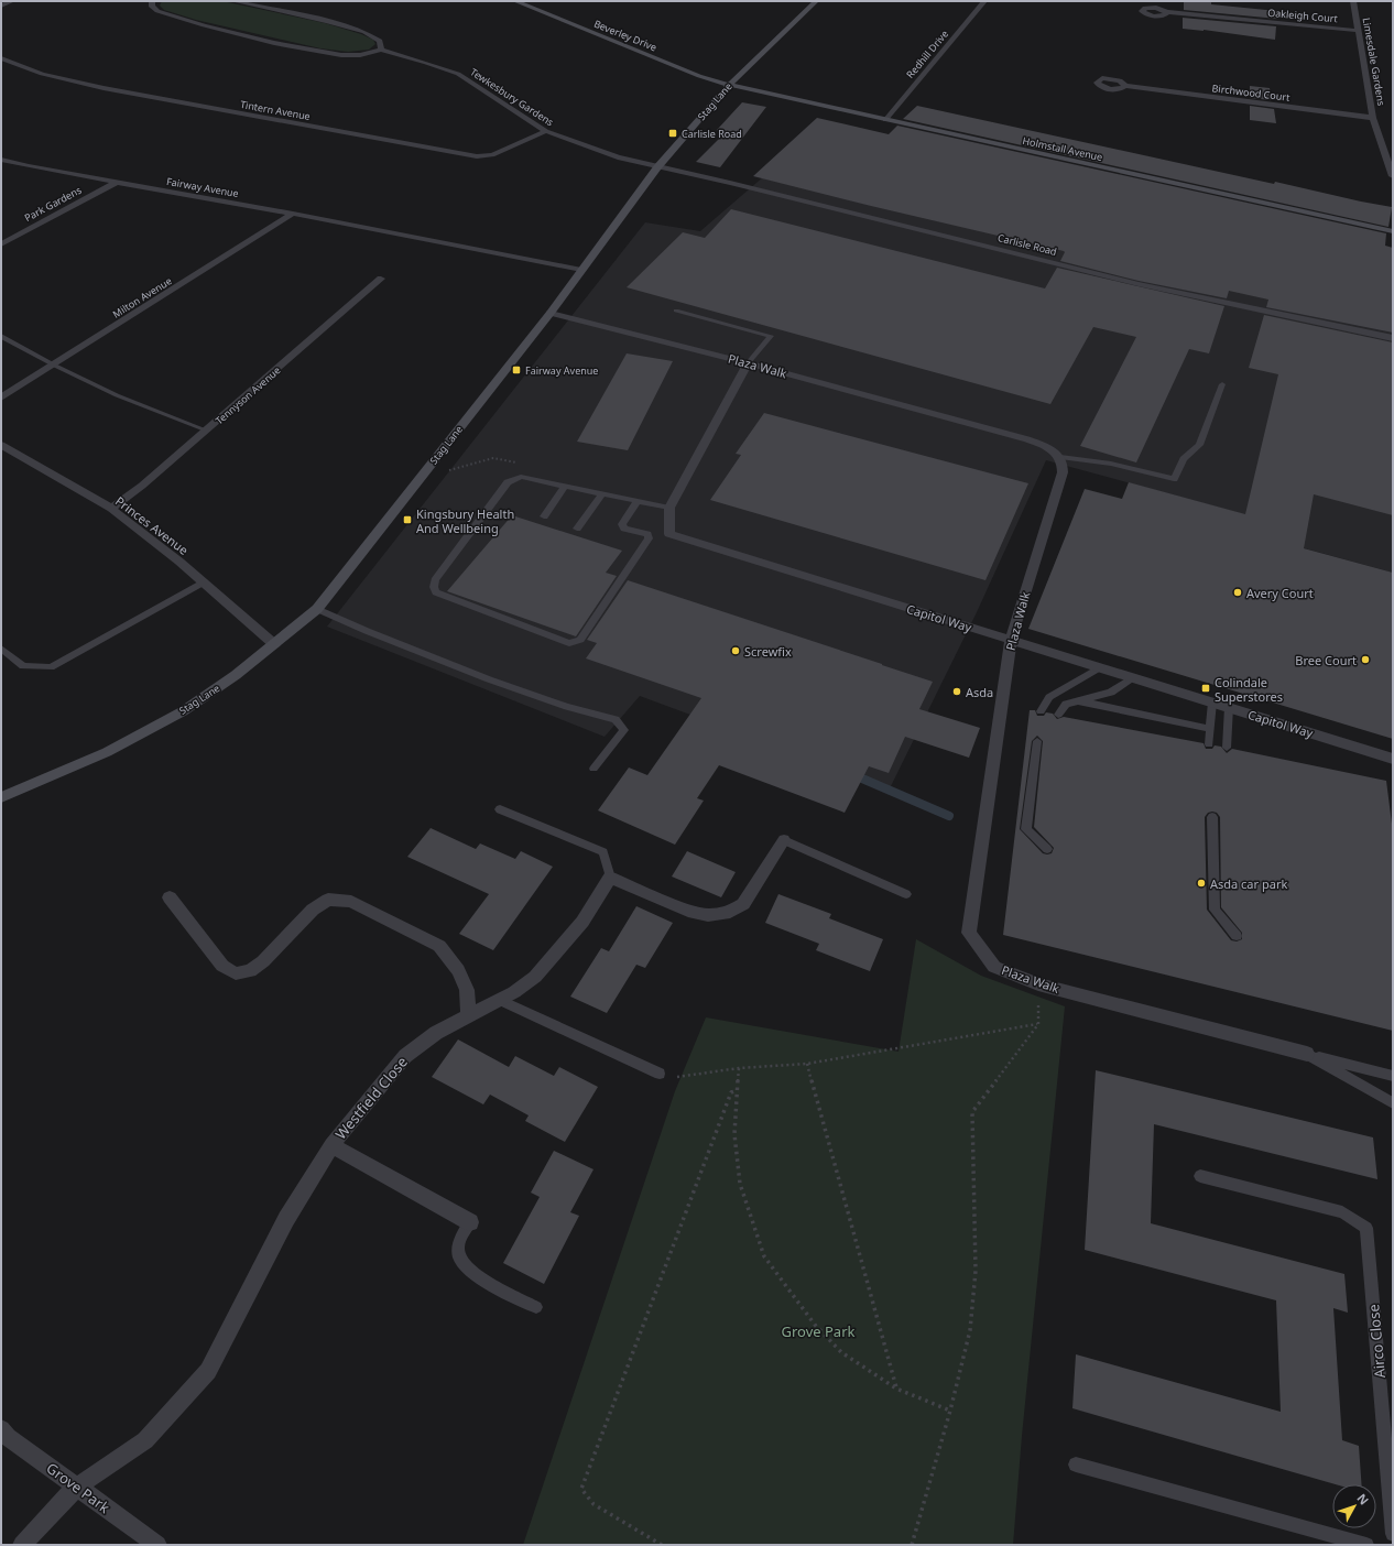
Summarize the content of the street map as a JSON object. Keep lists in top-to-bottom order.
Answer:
{
  "streets": {
    "street": [
      "Oakleigh Court",
      "Beverley Drive",
      "Redhill Drive",
      "Limesdale Gardens",
      "Birchwood Court",
      "Tewkesbury Gardens",
      "Stag Lane",
      "Tintern Avenue",
      "Holmstall Avenue",
      "Fairway Avenue",
      "Park Gardens",
      "Carlisle Road",
      "Milton Avenue",
      "Plaza Walk",
      "Tennyson Avenue",
      "Princes Avenue",
      "Capitol Way",
      "Westfield Close",
      "Grove Park"
    ],
    "lane": ["Airco Close"]
  },
  "crossings": [
    ["Oakleigh Court", "Limesdale Gardens"],
    ["Beverley Drive", "Stag Lane"],
    ["Beverley Drive", "Holmstall Avenue"],
    ["Redhill Drive", "Holmstall Avenue"],
    ["Limesdale Gardens", "Birchwood Court"],
    ["Tewkesbury Gardens", "Stag Lane"],
    ["Tewkesbury Gardens", "Tintern Avenue"],
    ["Tewkesbury Gardens", "Carlisle Road"],
    ["Stag Lane", "Holmstall Avenue"],
    ["Stag Lane", "Fairway Avenue"],
    ["Stag Lane", "Carlisle Road"],
    ["Stag Lane", "Plaza Walk"],
    ["Stag Lane", "Princes Avenue"],
    ["Fairway Avenue", "Park Gardens"],
    ["Fairway Avenue", "Milton Avenue"],
    ["Plaza Walk", "Capitol Way"],
    ["Tennyson Avenue", "Princes Avenue"],
    ["Westfield Close", "Grove Park"]
  ],
  "parks": ["Grove Park"],
  "places": {
    "transit": [
      "Carlisle Road",
      "Fairway Avenue",
      "Kingsbury Health And Wellbeing",
      "Colindale Superstores"
    ],
    "other": [
      "Avery Court",
      "Screwfix",
      "Bree Court",
      "Asda",
      "Asda car park"
    ]
  },
  "north": "top right"
}
